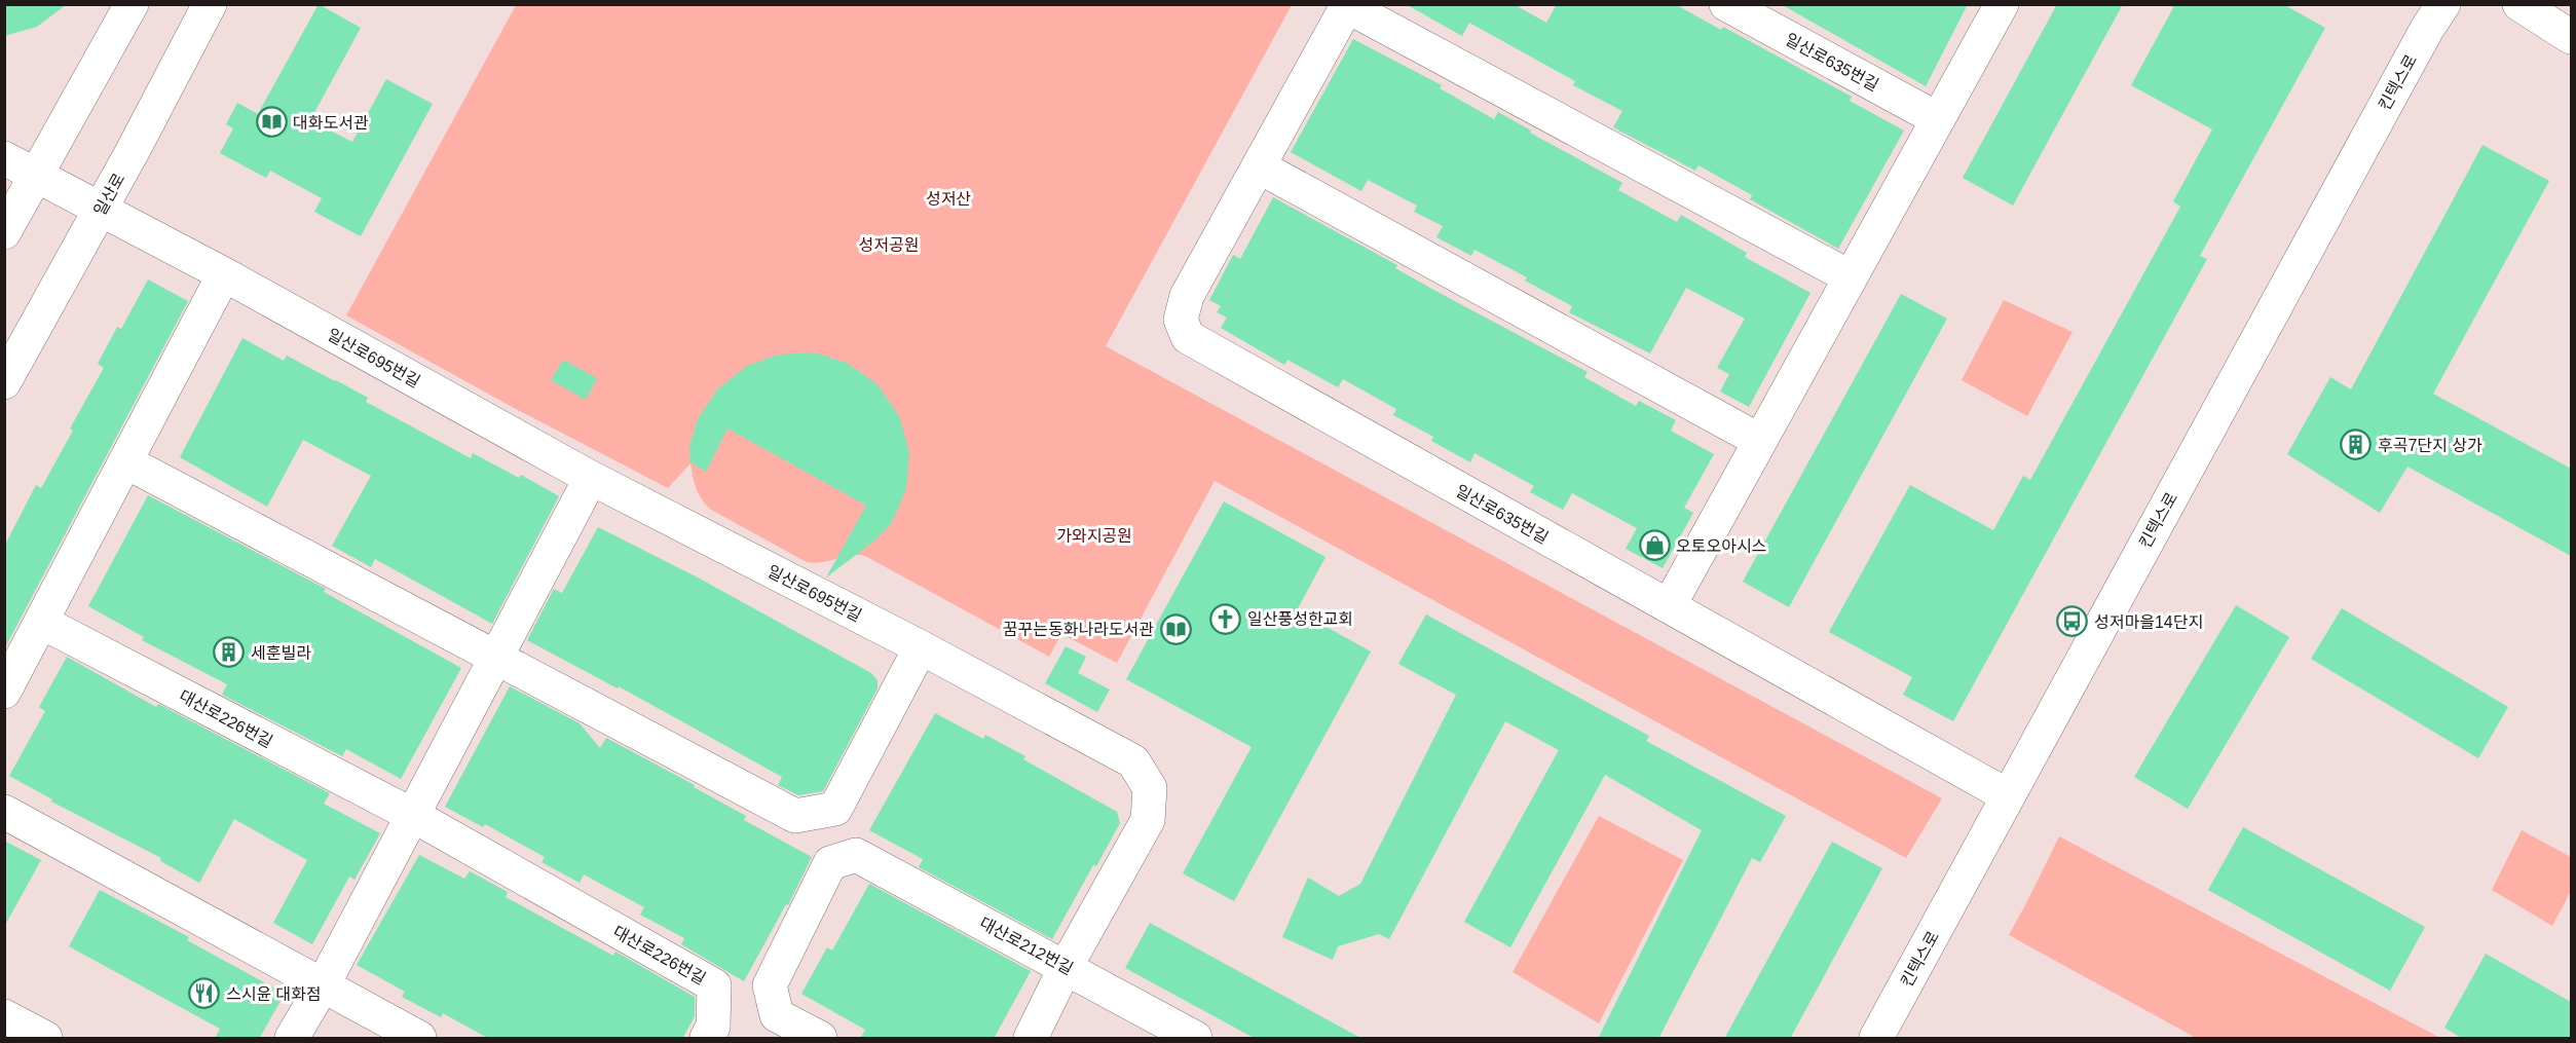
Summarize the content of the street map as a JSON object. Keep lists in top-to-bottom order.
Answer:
{
  "streets": {
    "street": [
      "일산로635번길",
      "킨텍스로",
      "일산로",
      "일산로695번길",
      "대산로226번길",
      "대산로212번길"
    ]
  },
  "crossings": [
    ["일산로635번길", "킨텍스로"],
    ["일산로", "일산로695번길"],
    ["일산로695번길", "대산로212번길"]
  ],
  "parks": ["성저산", "성저공원", "가와지공원"],
  "places": {
    "library": ["대화도서관", "꿈꾸는동화나라도서관"],
    "building": ["후곡7단지 상가", "세훈빌라"],
    "shop": ["오토오아시스"],
    "church": ["일산풍성한교회"],
    "bus stop": ["성저마을14단지"],
    "restaurant": ["스시윤 대화점"]
  }
}
